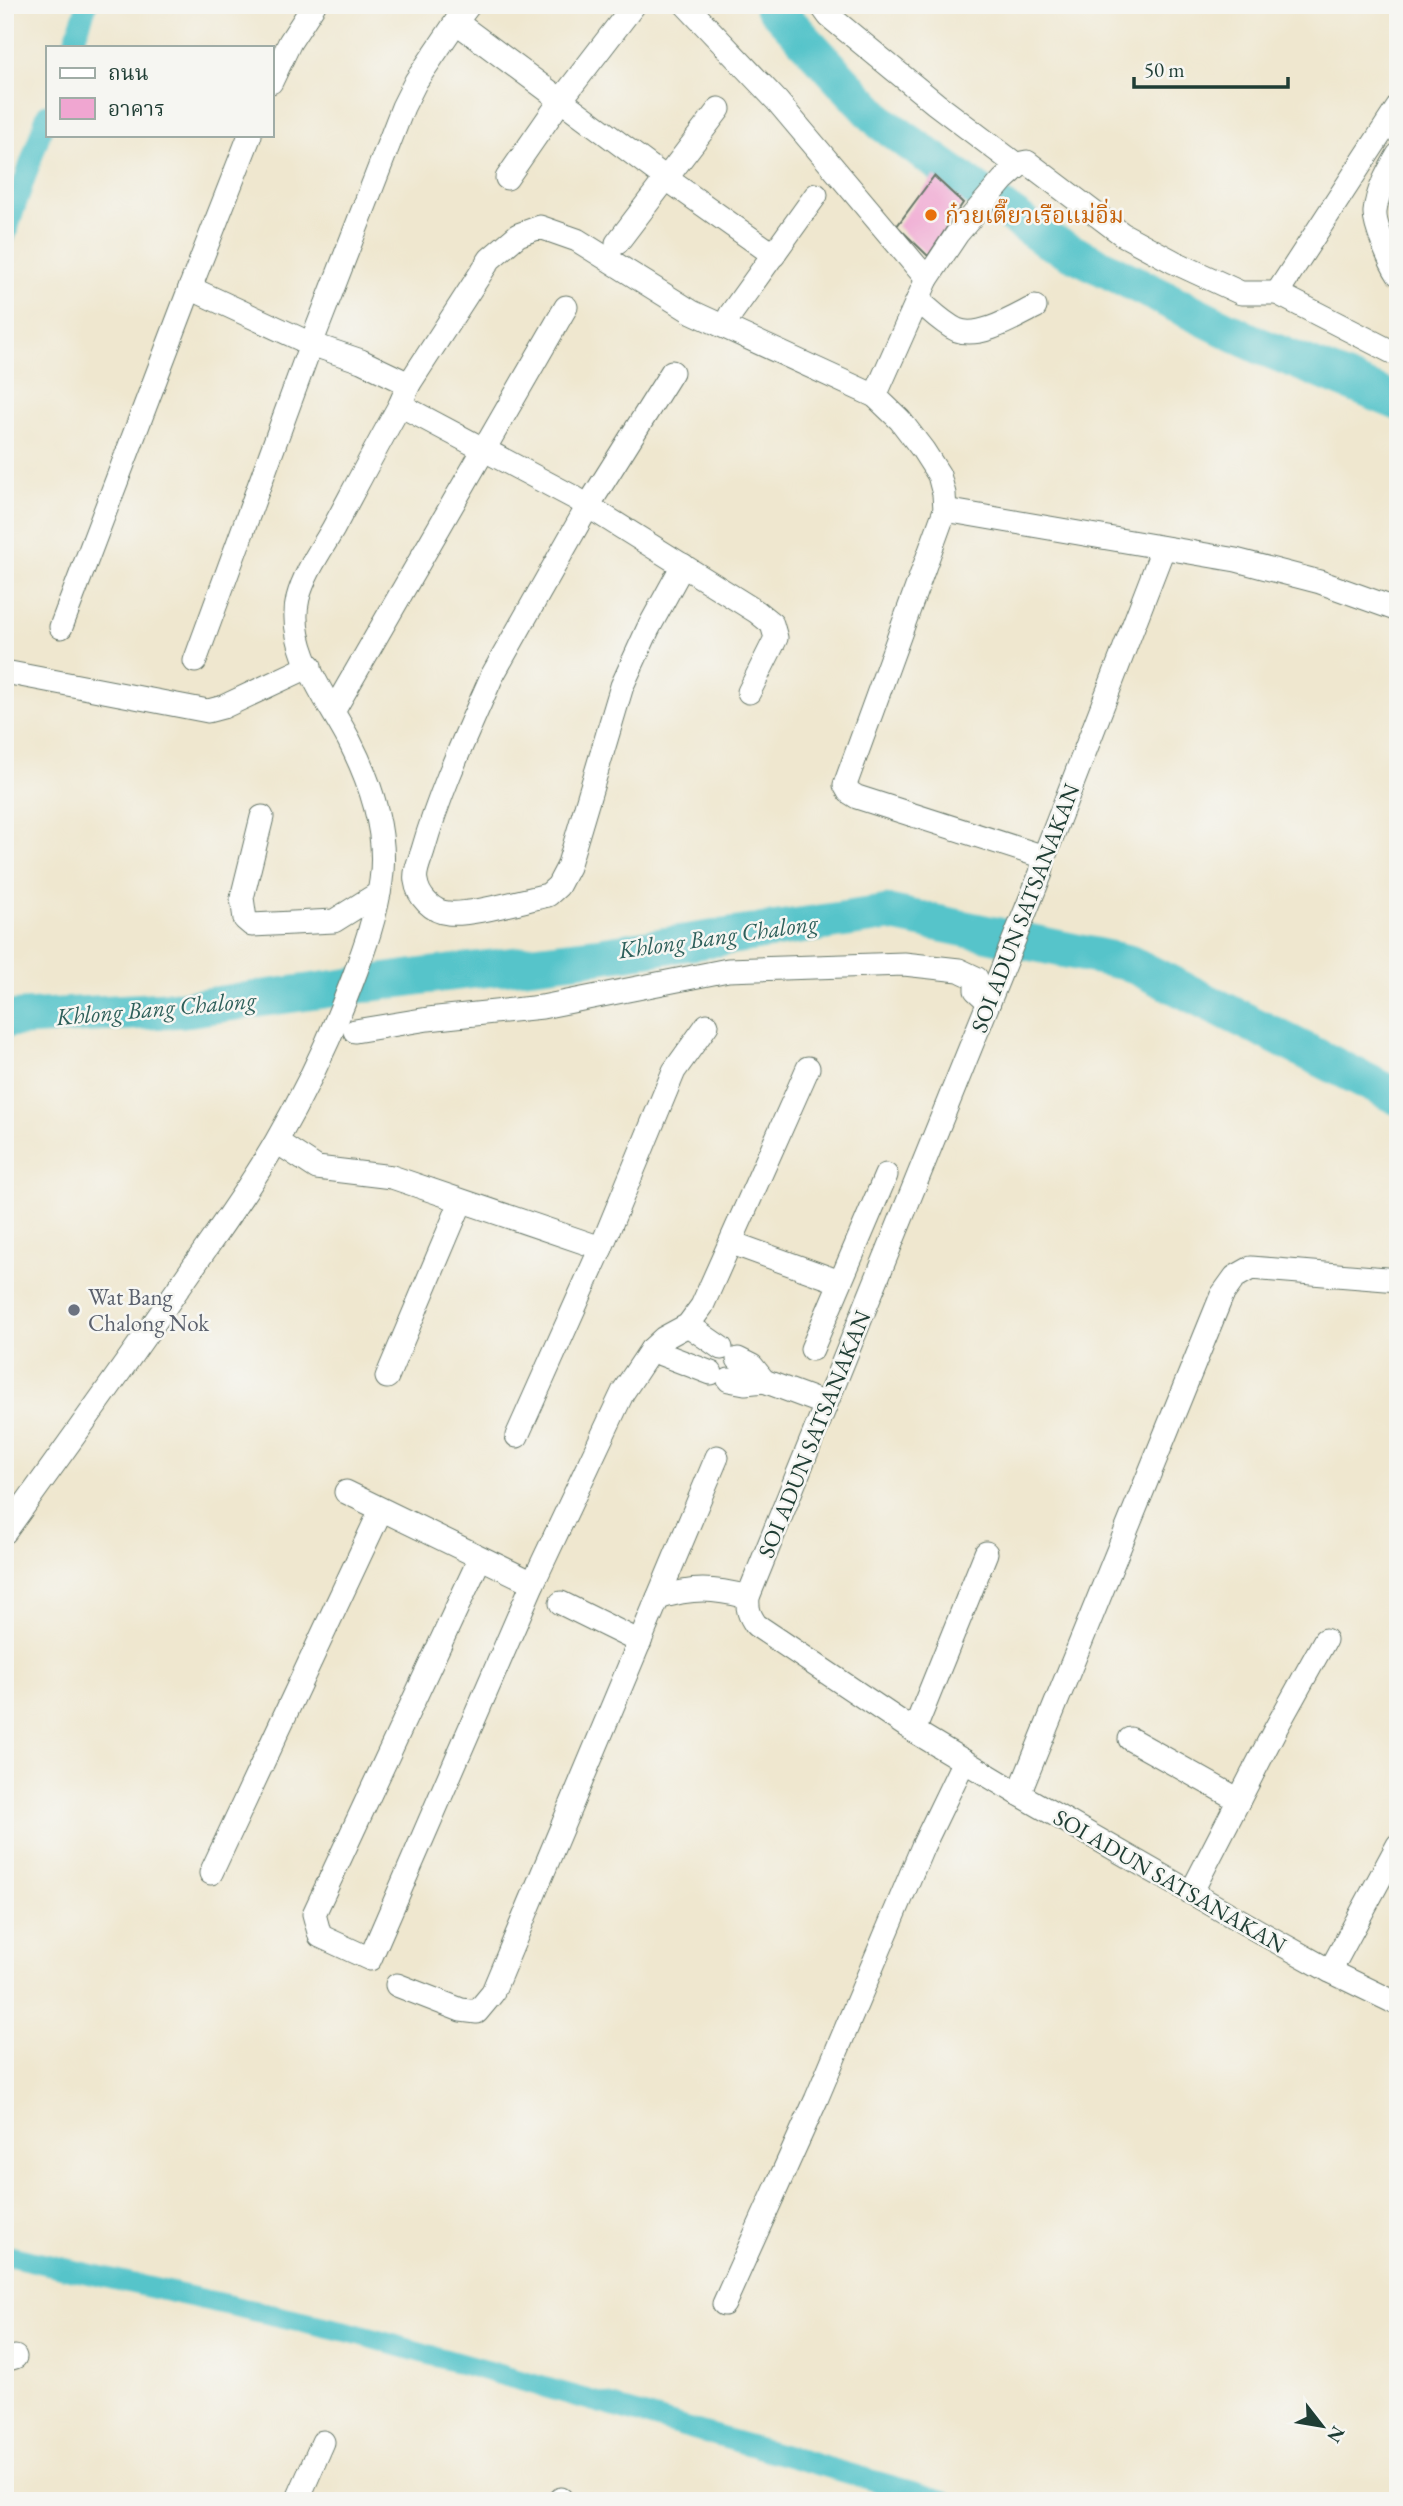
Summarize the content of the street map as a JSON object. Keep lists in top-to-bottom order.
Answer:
{
  "streets": {
    "street": ["SOI ADUN SATSANAKAN"]
  },
  "water": ["Khlong Bang Chalong"],
  "places": ["ก๋วยเตี๊ยวเรือแม่อิ่ม", "Wat Bang Chalong Nok"],
  "legend": ["ถนน", "อาคาร"],
  "scale_bar": "50 m",
  "north": "bottom right"
}
